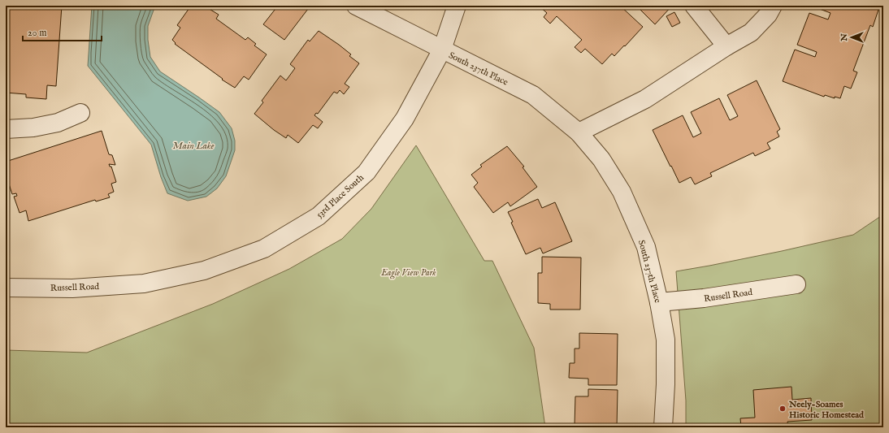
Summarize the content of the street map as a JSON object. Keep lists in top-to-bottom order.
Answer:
{
  "streets": {
    "street": ["South 237th Place", "53rd Place South", "Russell Road"]
  },
  "crossings": [
    ["South 237th Place", "53rd Place South"],
    ["South 237th Place", "Russell Road"],
    ["53rd Place South", "Russell Road"]
  ],
  "water": ["Main Lake"],
  "parks": ["Eagle View Park"],
  "places": ["Neely-Soames Historic Homestead"],
  "scale_bar": "20 m",
  "north": "left"
}
